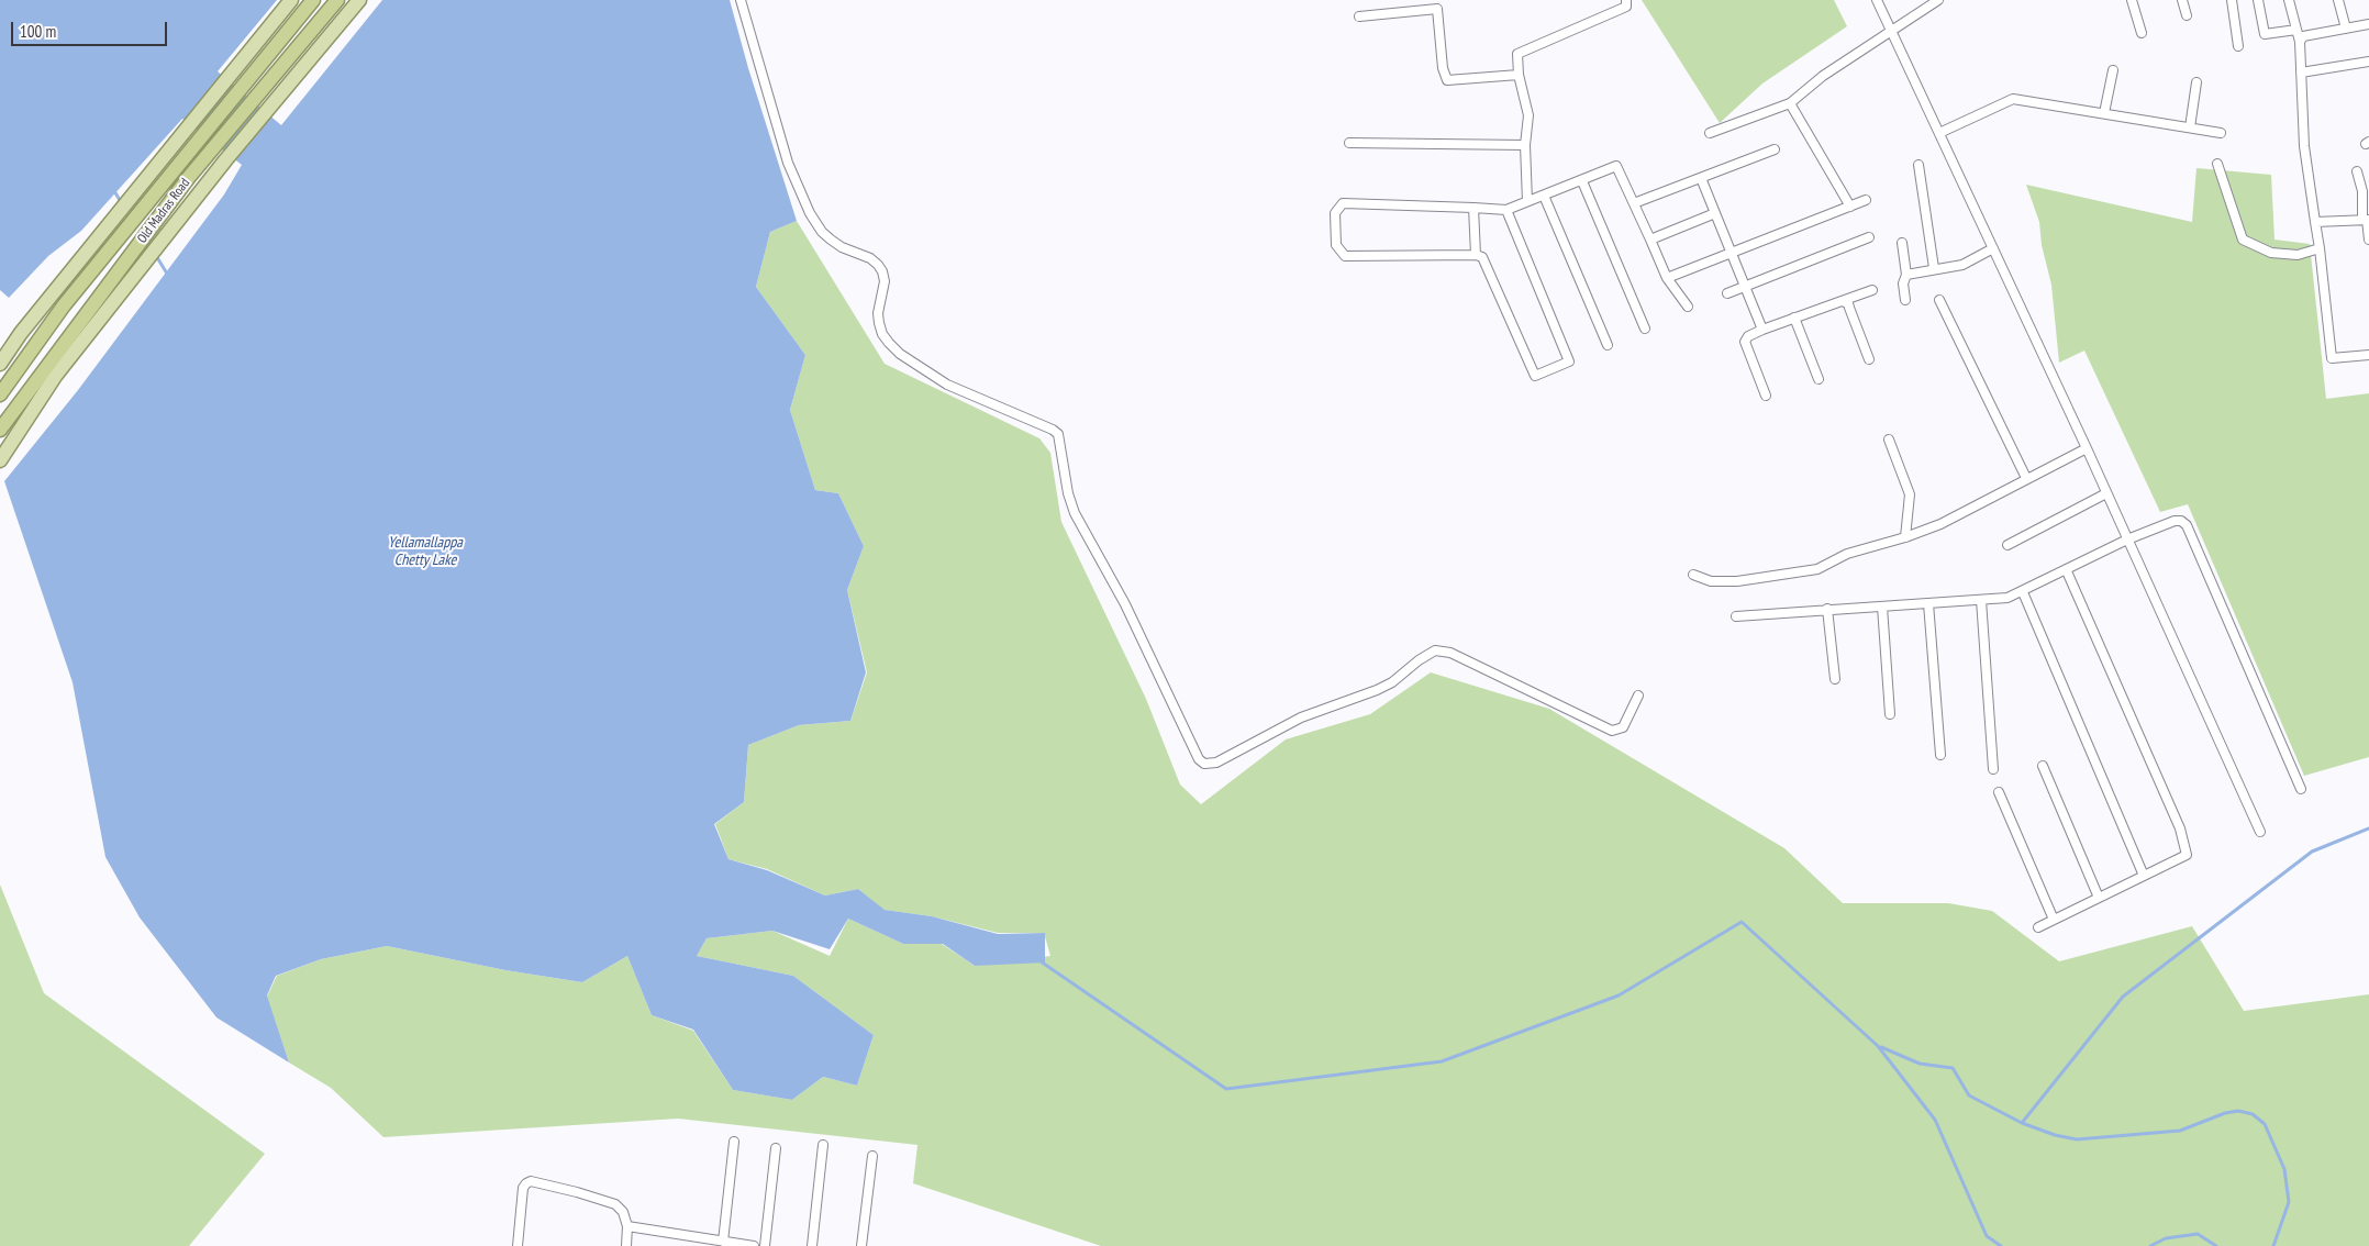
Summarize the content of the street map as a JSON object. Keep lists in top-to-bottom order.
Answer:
{
  "streets": {
    "highway": ["Old Madras Road"]
  },
  "water": ["Yellamallappa Chetty Lake"],
  "scale_bar": "100 m"
}
